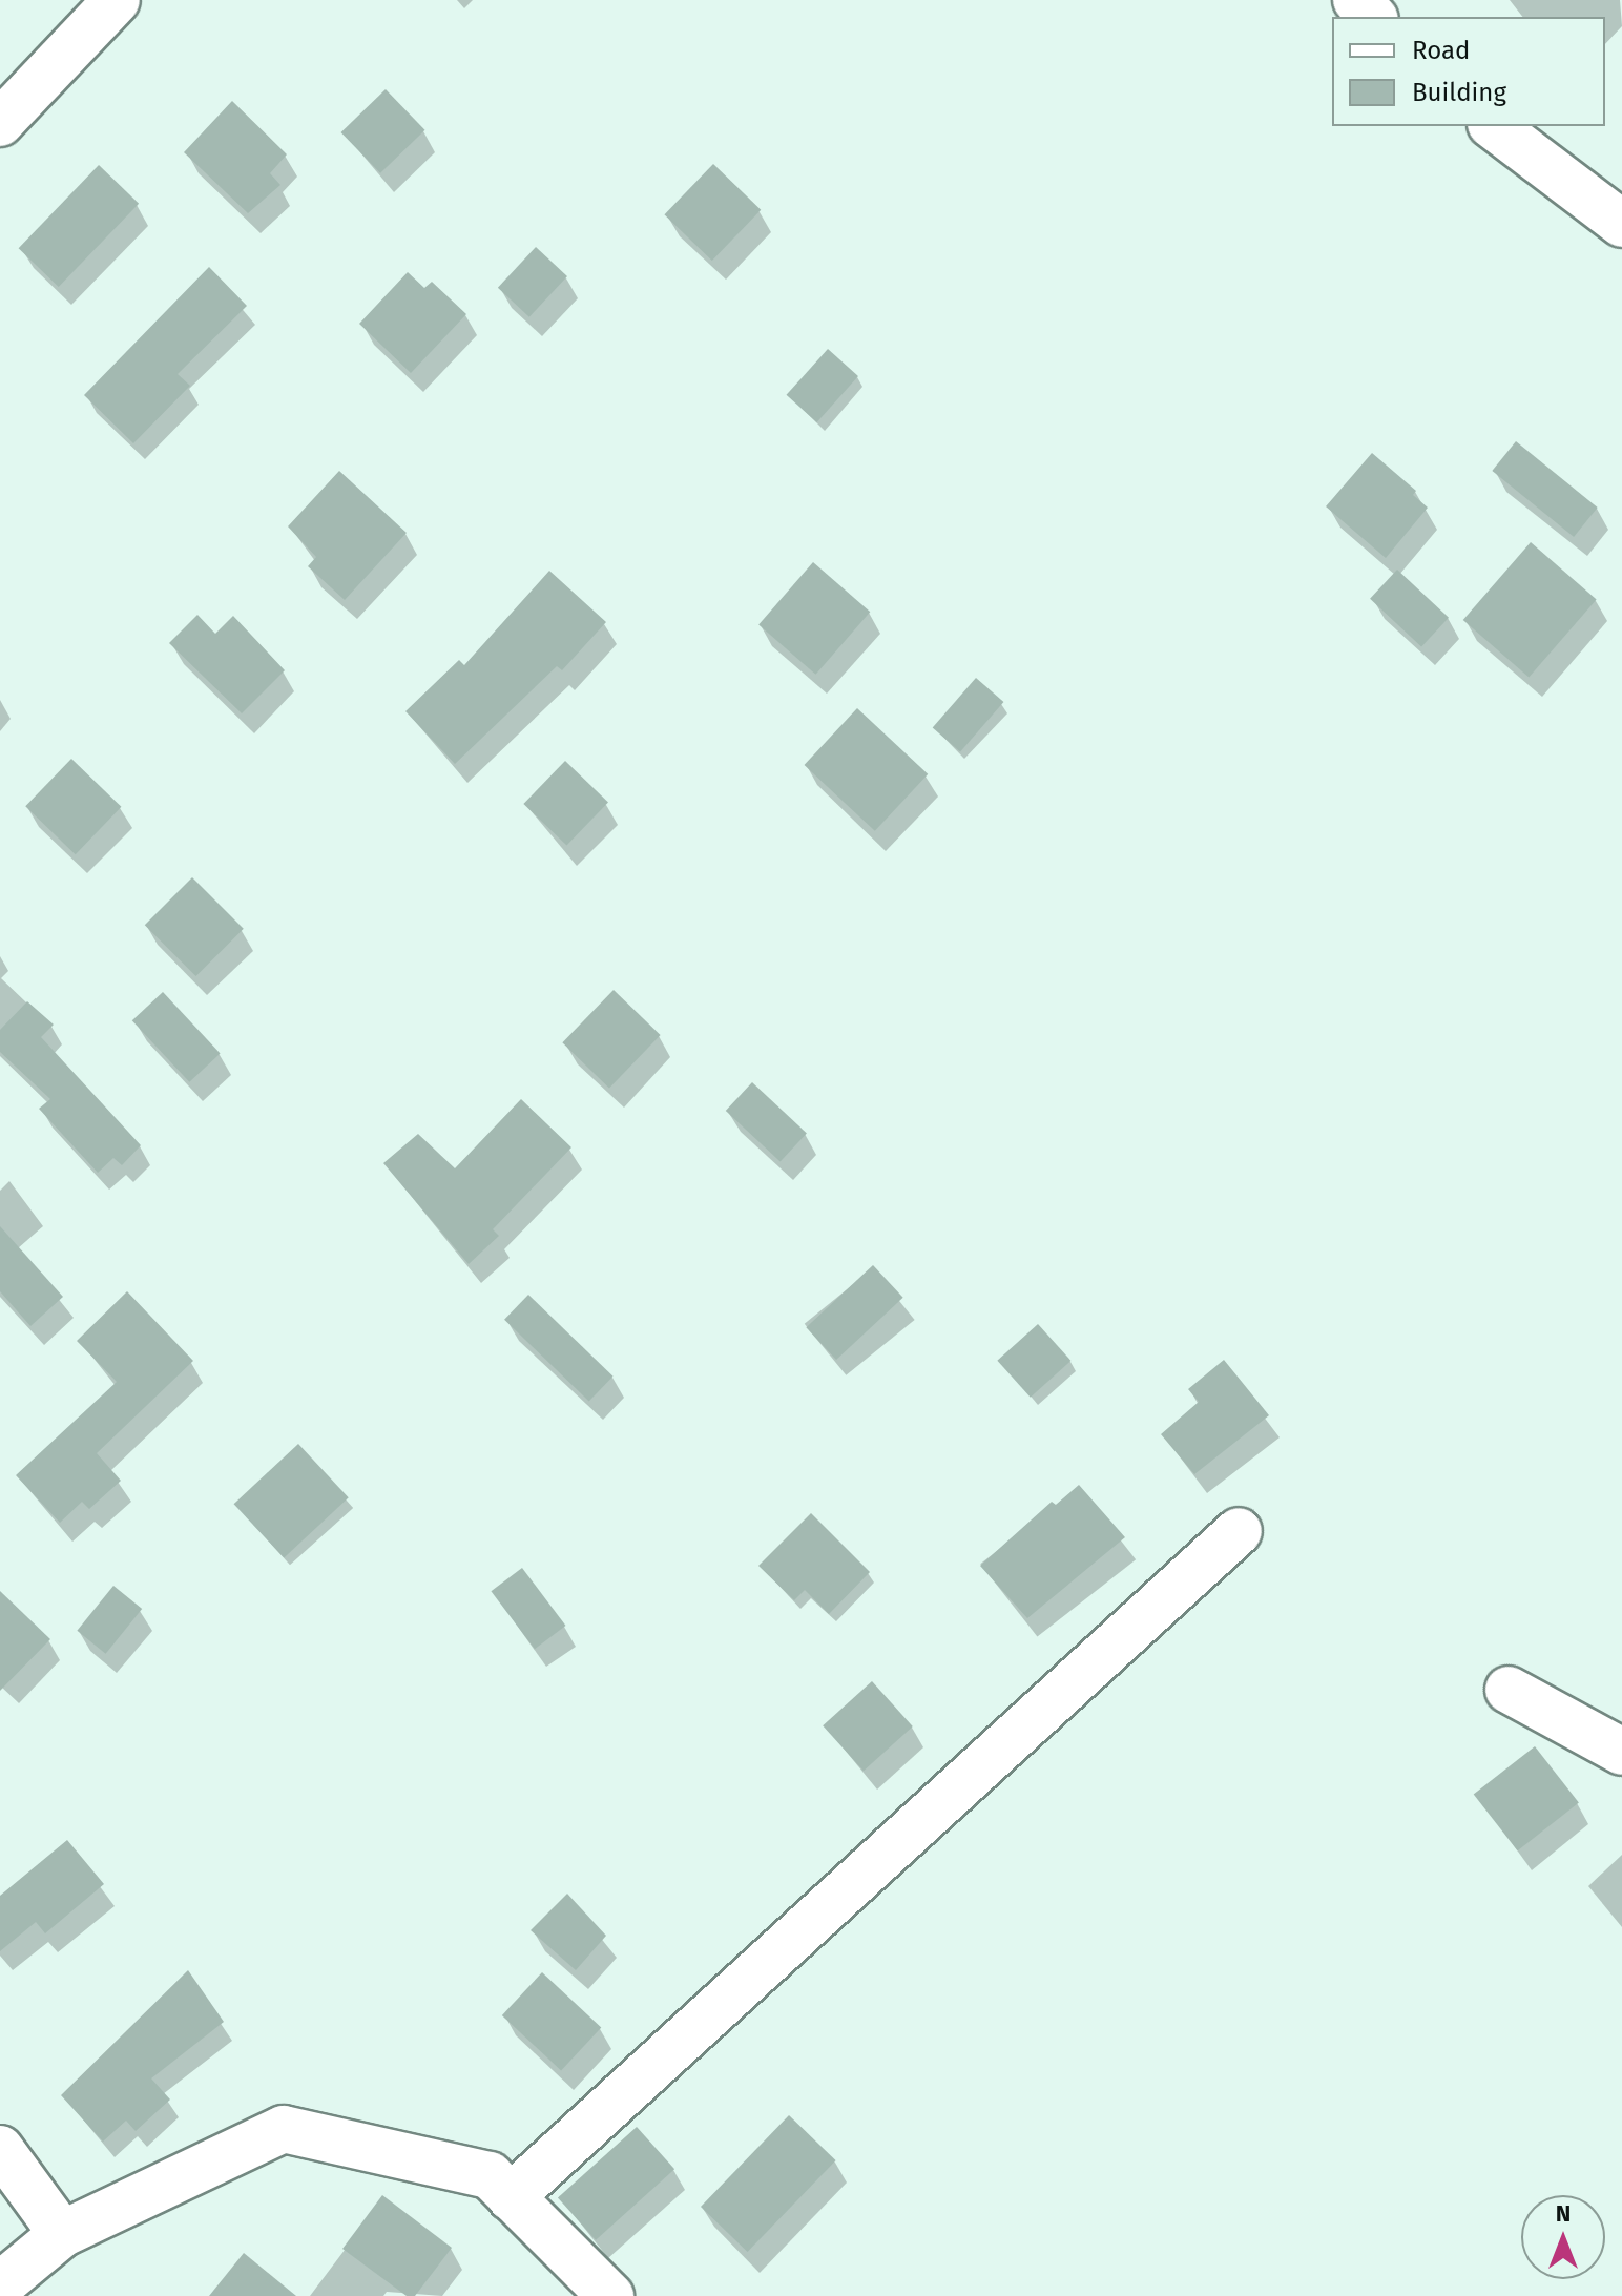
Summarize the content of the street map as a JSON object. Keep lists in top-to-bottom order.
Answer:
{
  "legend": ["Road", "Building"],
  "north": "top"
}
